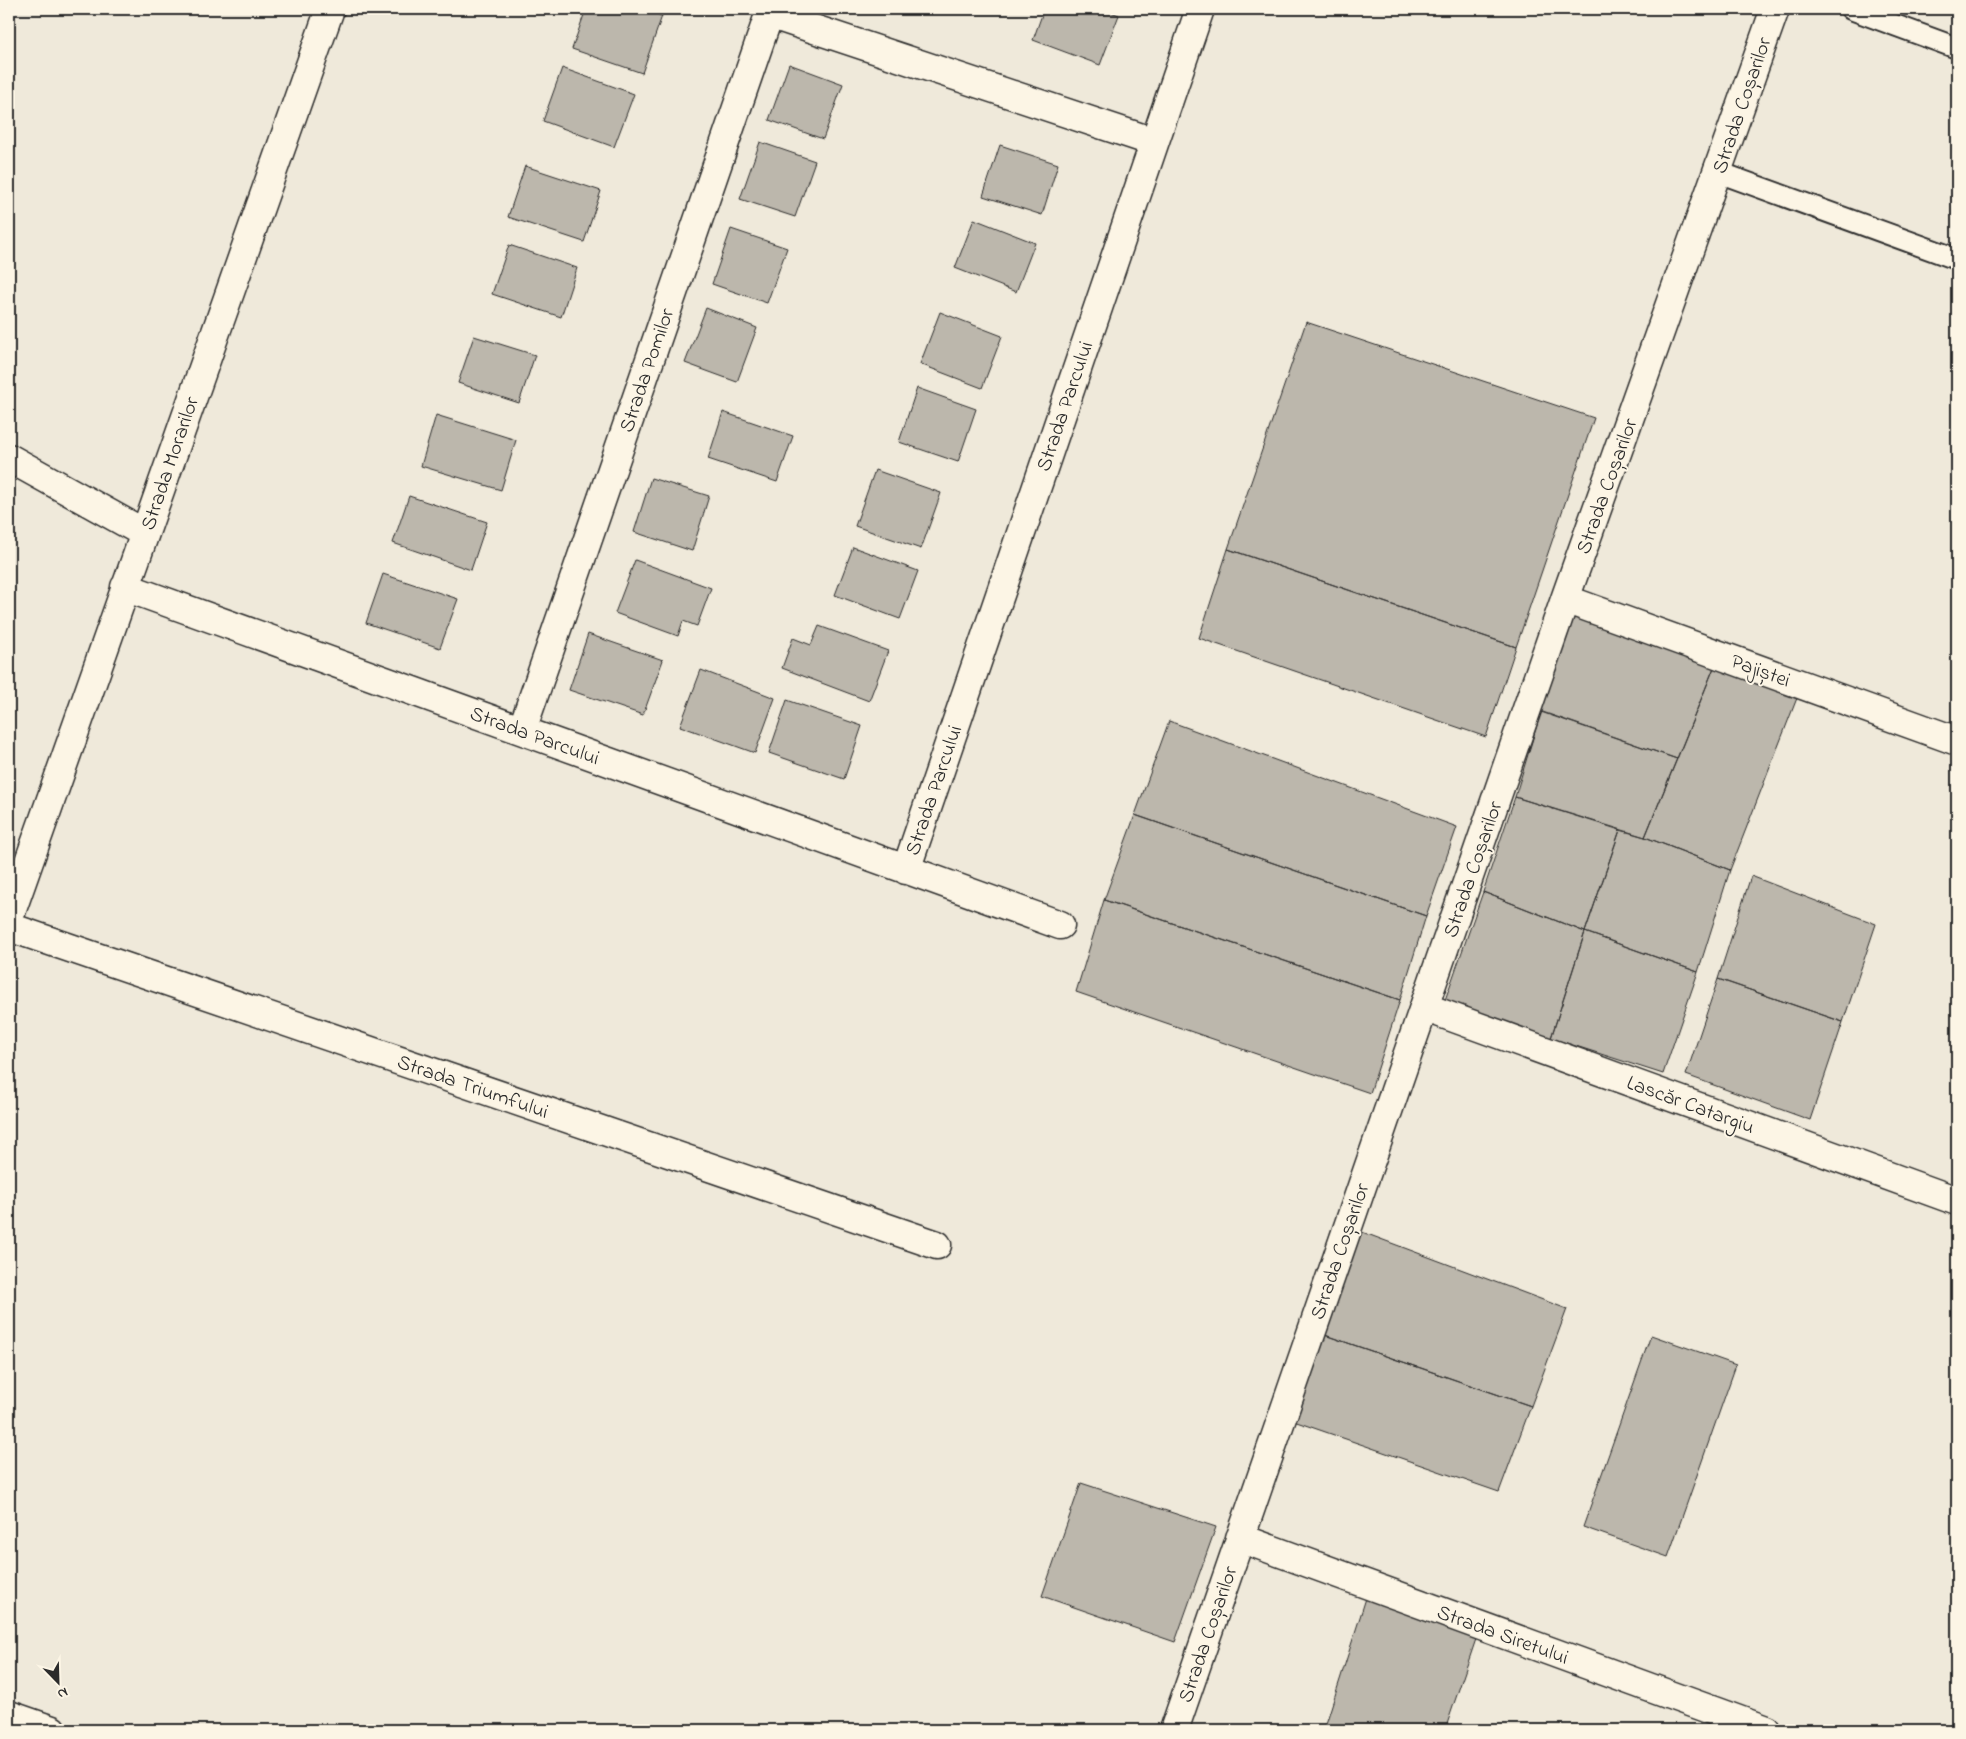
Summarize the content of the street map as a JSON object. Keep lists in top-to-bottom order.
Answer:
{
  "streets": {
    "street": [
      "Strada Coșarilor",
      "Strada Pomilor",
      "Strada Parcului",
      "Strada Morarilor",
      "Pajiștei",
      "Strada Triumfului",
      "Lascăr Catargiu",
      "Strada Siretului"
    ]
  },
  "crossings": [
    ["Strada Coșarilor", "Pajiștei"],
    ["Strada Coșarilor", "Lascăr Catargiu"],
    ["Strada Coșarilor", "Strada Siretului"],
    ["Strada Pomilor", "Strada Parcului"],
    ["Strada Parcului", "Strada Morarilor"]
  ],
  "north": "bottom right"
}
